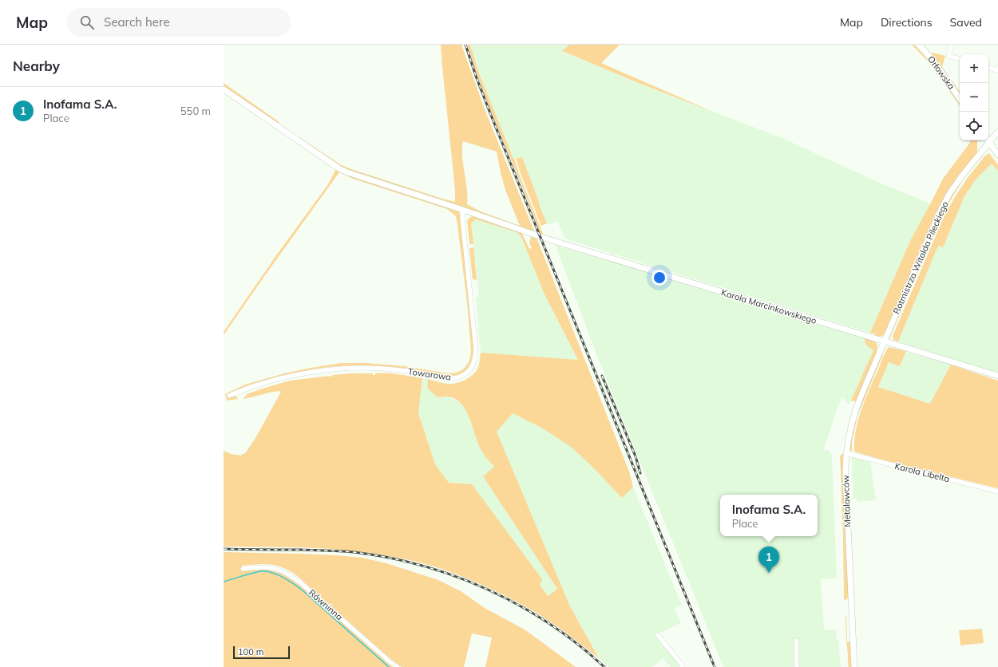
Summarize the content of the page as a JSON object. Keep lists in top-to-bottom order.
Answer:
{
  "streets": {
    "street": [
      "Orłowska",
      "Rotmistrza Witolda Pileckiego",
      "Karola Marcinkowskiego",
      "Towarowa",
      "Karola Libelta",
      "Metalowców",
      "Równinna"
    ]
  },
  "crossings": [
    ["Rotmistrza Witolda Pileckiego", "Karola Marcinkowskiego"],
    ["Rotmistrza Witolda Pileckiego", "Metalowców"],
    ["Karola Marcinkowskiego", "Towarowa"],
    ["Karola Marcinkowskiego", "Metalowców"],
    ["Karola Libelta", "Metalowców"]
  ],
  "scale_bar": "100 m",
  "page": {
    "header": "Map",
    "search": "Search here",
    "nav": ["Map", "Directions", "Saved"],
    "heading": "Nearby",
    "map_buttons": ["+", "−"],
    "list": [
      {
        "mark": "1",
        "name": "Inofama S.A.",
        "note": "Place",
        "value": "550 m"
      }
    ],
    "popup": ["Inofama S.A.", "Place"],
    "pins": "1",
    "scale": "100 m"
  }
}
